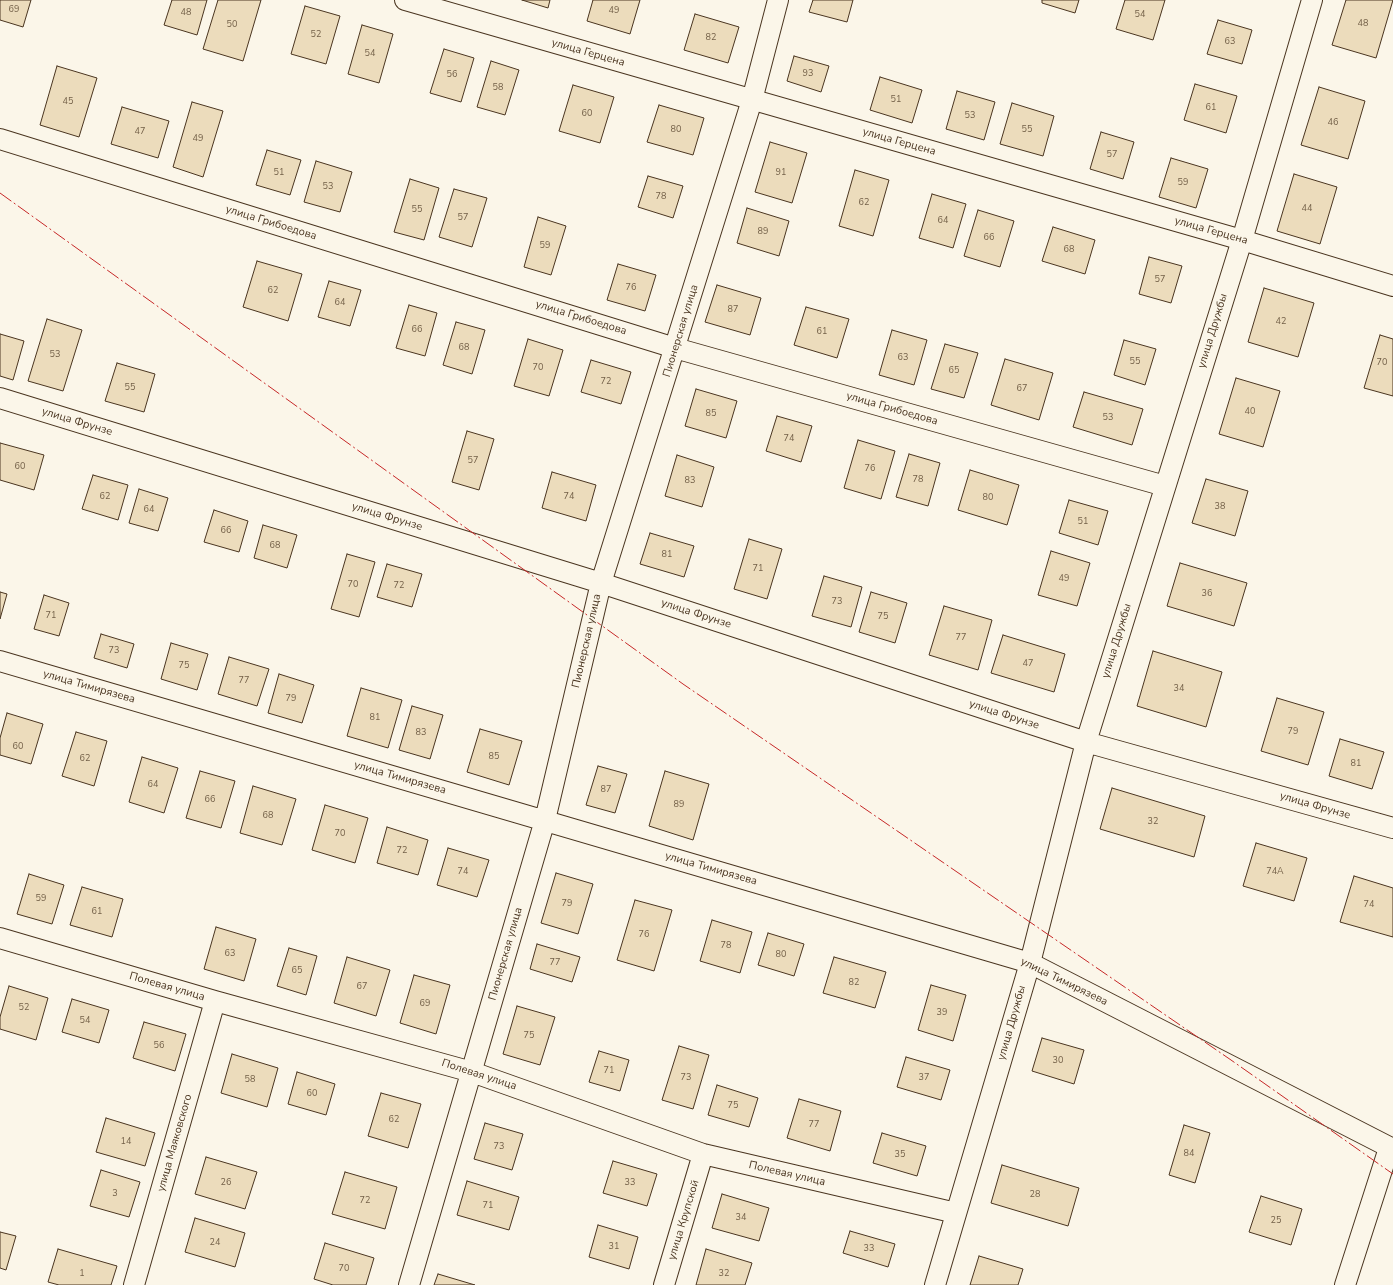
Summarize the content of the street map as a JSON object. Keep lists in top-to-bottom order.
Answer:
{
  "streets": {
    "street": [
      "улица Герцена",
      "улица Грибоедова",
      "Пионерская улица",
      "улица Дружбы",
      "улица Фрунзе",
      "улица Тимирязева",
      "Полевая улица",
      "улица Маяковского",
      "улица Крупской"
    ]
  },
  "crossings": [
    ["улица Герцена", "Пионерская улица"],
    ["улица Герцена", "улица Дружбы"],
    ["улица Грибоедова", "Пионерская улица"],
    ["улица Грибоедова", "улица Дружбы"],
    ["Пионерская улица", "улица Фрунзе"],
    ["Пионерская улица", "улица Тимирязева"],
    ["Пионерская улица", "Полевая улица"],
    ["улица Дружбы", "улица Фрунзе"],
    ["улица Дружбы", "улица Тимирязева"],
    ["улица Дружбы", "Полевая улица"],
    ["Полевая улица", "улица Маяковского"],
    ["Полевая улица", "улица Крупской"]
  ],
  "house_numbers": [
    "69",
    "49",
    "48",
    "54",
    "48",
    "50",
    "52",
    "82",
    "63",
    "54",
    "93",
    "56",
    "58",
    "51",
    "45",
    "61",
    "60",
    "53",
    "46",
    "80",
    "55",
    "47",
    "49",
    "57",
    "51",
    "91",
    "59",
    "53",
    "78",
    "62",
    "44",
    "55",
    "57",
    "64",
    "89",
    "66",
    "59",
    "68",
    "57",
    "76",
    "62",
    "64",
    "87",
    "42",
    "66",
    "61",
    "68",
    "53",
    "63",
    "55",
    "70",
    "70",
    "65",
    "72",
    "55",
    "67",
    "40",
    "85",
    "53",
    "74",
    "57",
    "60",
    "76",
    "78",
    "83",
    "62",
    "74",
    "80",
    "38",
    "64",
    "51",
    "66",
    "68",
    "81",
    "71",
    "49",
    "70",
    "72",
    "36",
    "73",
    "71",
    "75",
    "77",
    "73",
    "47",
    "75",
    "77",
    "34",
    "79",
    "81",
    "79",
    "83",
    "60",
    "85",
    "62",
    "81",
    "64",
    "87",
    "66",
    "89",
    "68",
    "32",
    "70",
    "72",
    "74",
    "74А",
    "59",
    "79",
    "74",
    "61",
    "76",
    "78",
    "63",
    "80",
    "77",
    "65",
    "82",
    "67",
    "69",
    "52",
    "39",
    "54",
    "75",
    "56",
    "30",
    "71",
    "73",
    "37",
    "58",
    "60",
    "75",
    "62",
    "77",
    "14",
    "73",
    "84",
    "35",
    "26",
    "33",
    "3",
    "28",
    "72",
    "71",
    "34",
    "25",
    "24",
    "31",
    "33",
    "70",
    "1",
    "32"
  ]
}
